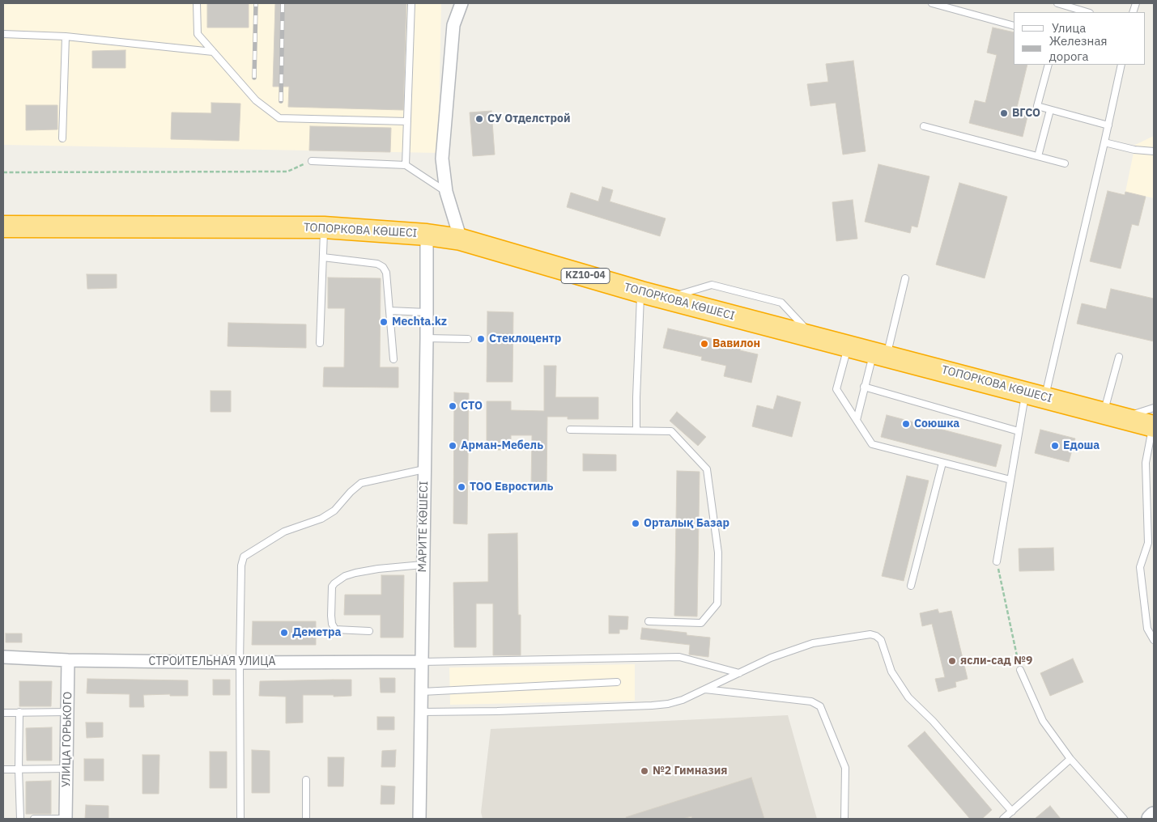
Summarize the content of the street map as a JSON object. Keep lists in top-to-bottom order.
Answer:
{
  "streets": {
    "highway": ["ТОПОРКОВА КӨШЕСІ", "KZ10-04"],
    "street": ["МАРИТЕ КӨШЕСІ", "СТРОИТЕЛЬНАЯ УЛИЦА", "УЛИЦА ГОРЬКОГО"]
  },
  "crossings": [
    ["ТОПОРКОВА КӨШЕСІ", "МАРИТЕ КӨШЕСІ"],
    ["МАРИТЕ КӨШЕСІ", "СТРОИТЕЛЬНАЯ УЛИЦА"],
    ["СТРОИТЕЛЬНАЯ УЛИЦА", "УЛИЦА ГОРЬКОГО"]
  ],
  "places": [
    "ВГСО",
    "СУ Отделстрой",
    "Mechta.kz",
    "Стеклоцентр",
    "Вавилон",
    "СТО",
    "Союшка",
    "Арман-Мебель",
    "Едоша",
    "ТОО Евростиль",
    "Орталық Базар",
    "Деметра",
    "ясли-сад №9",
    "№2 Гимназия"
  ],
  "legend": ["Улица", "Железная дорога"]
}
